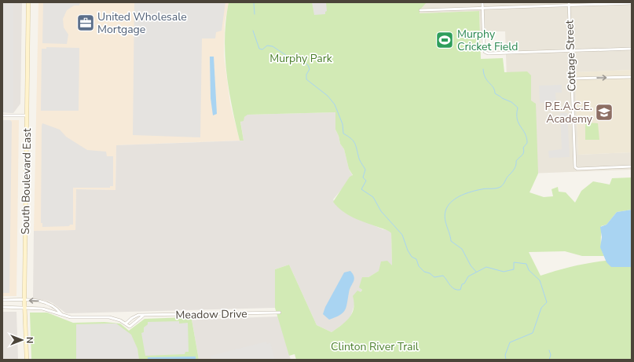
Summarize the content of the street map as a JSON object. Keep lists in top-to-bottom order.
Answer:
{
  "streets": {
    "street": ["Cottage Street", "South Boulevard East", "Meadow Drive"]
  },
  "parks": ["Murphy Park", "Clinton River Trail"],
  "places": {
    "office": ["United Wholesale Mortgage"],
    "sports": ["Murphy Cricket Field"],
    "school or university": ["P.E.A.C.E. Academy"]
  },
  "north": "right"
}
